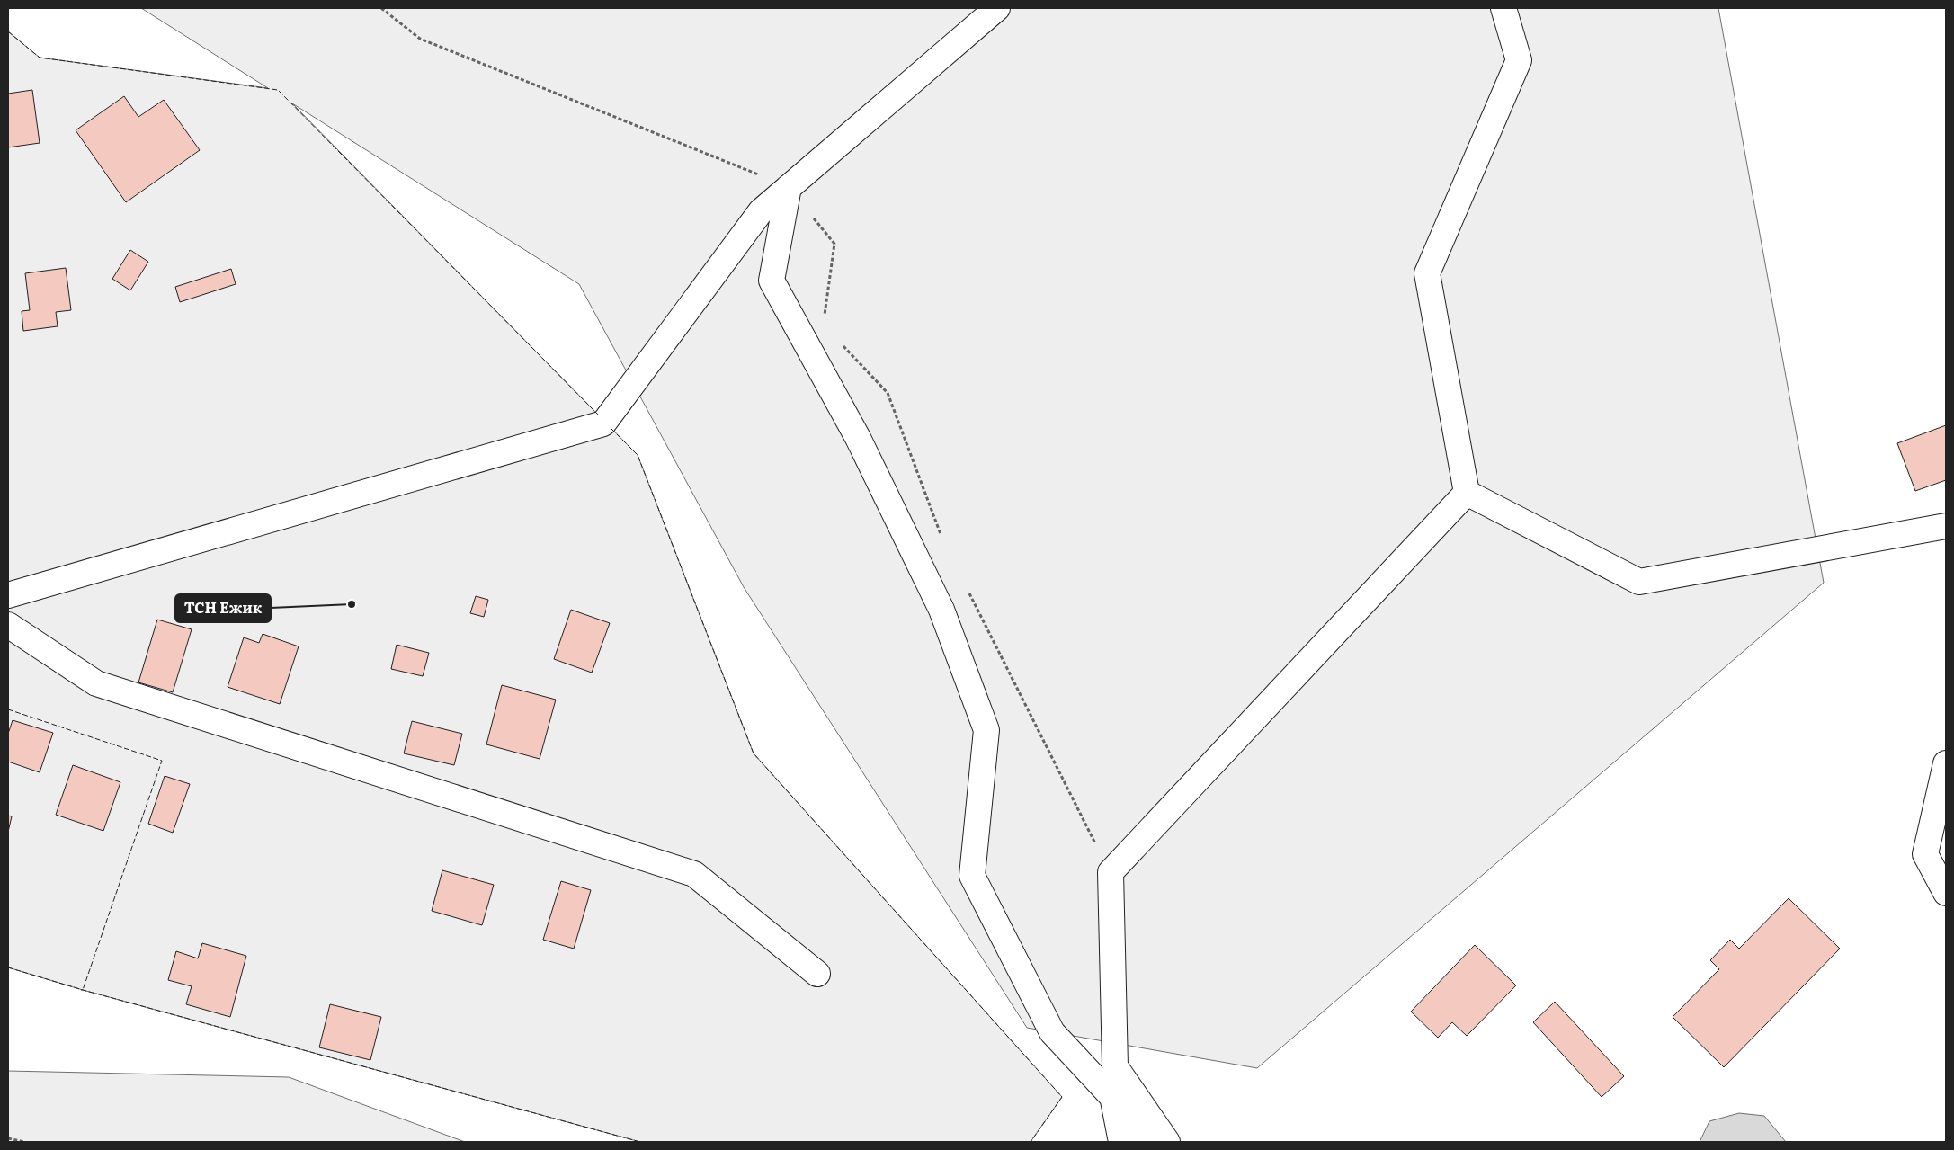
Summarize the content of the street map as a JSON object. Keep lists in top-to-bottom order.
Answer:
{
  "places": ["ТСН Ежик"]
}
